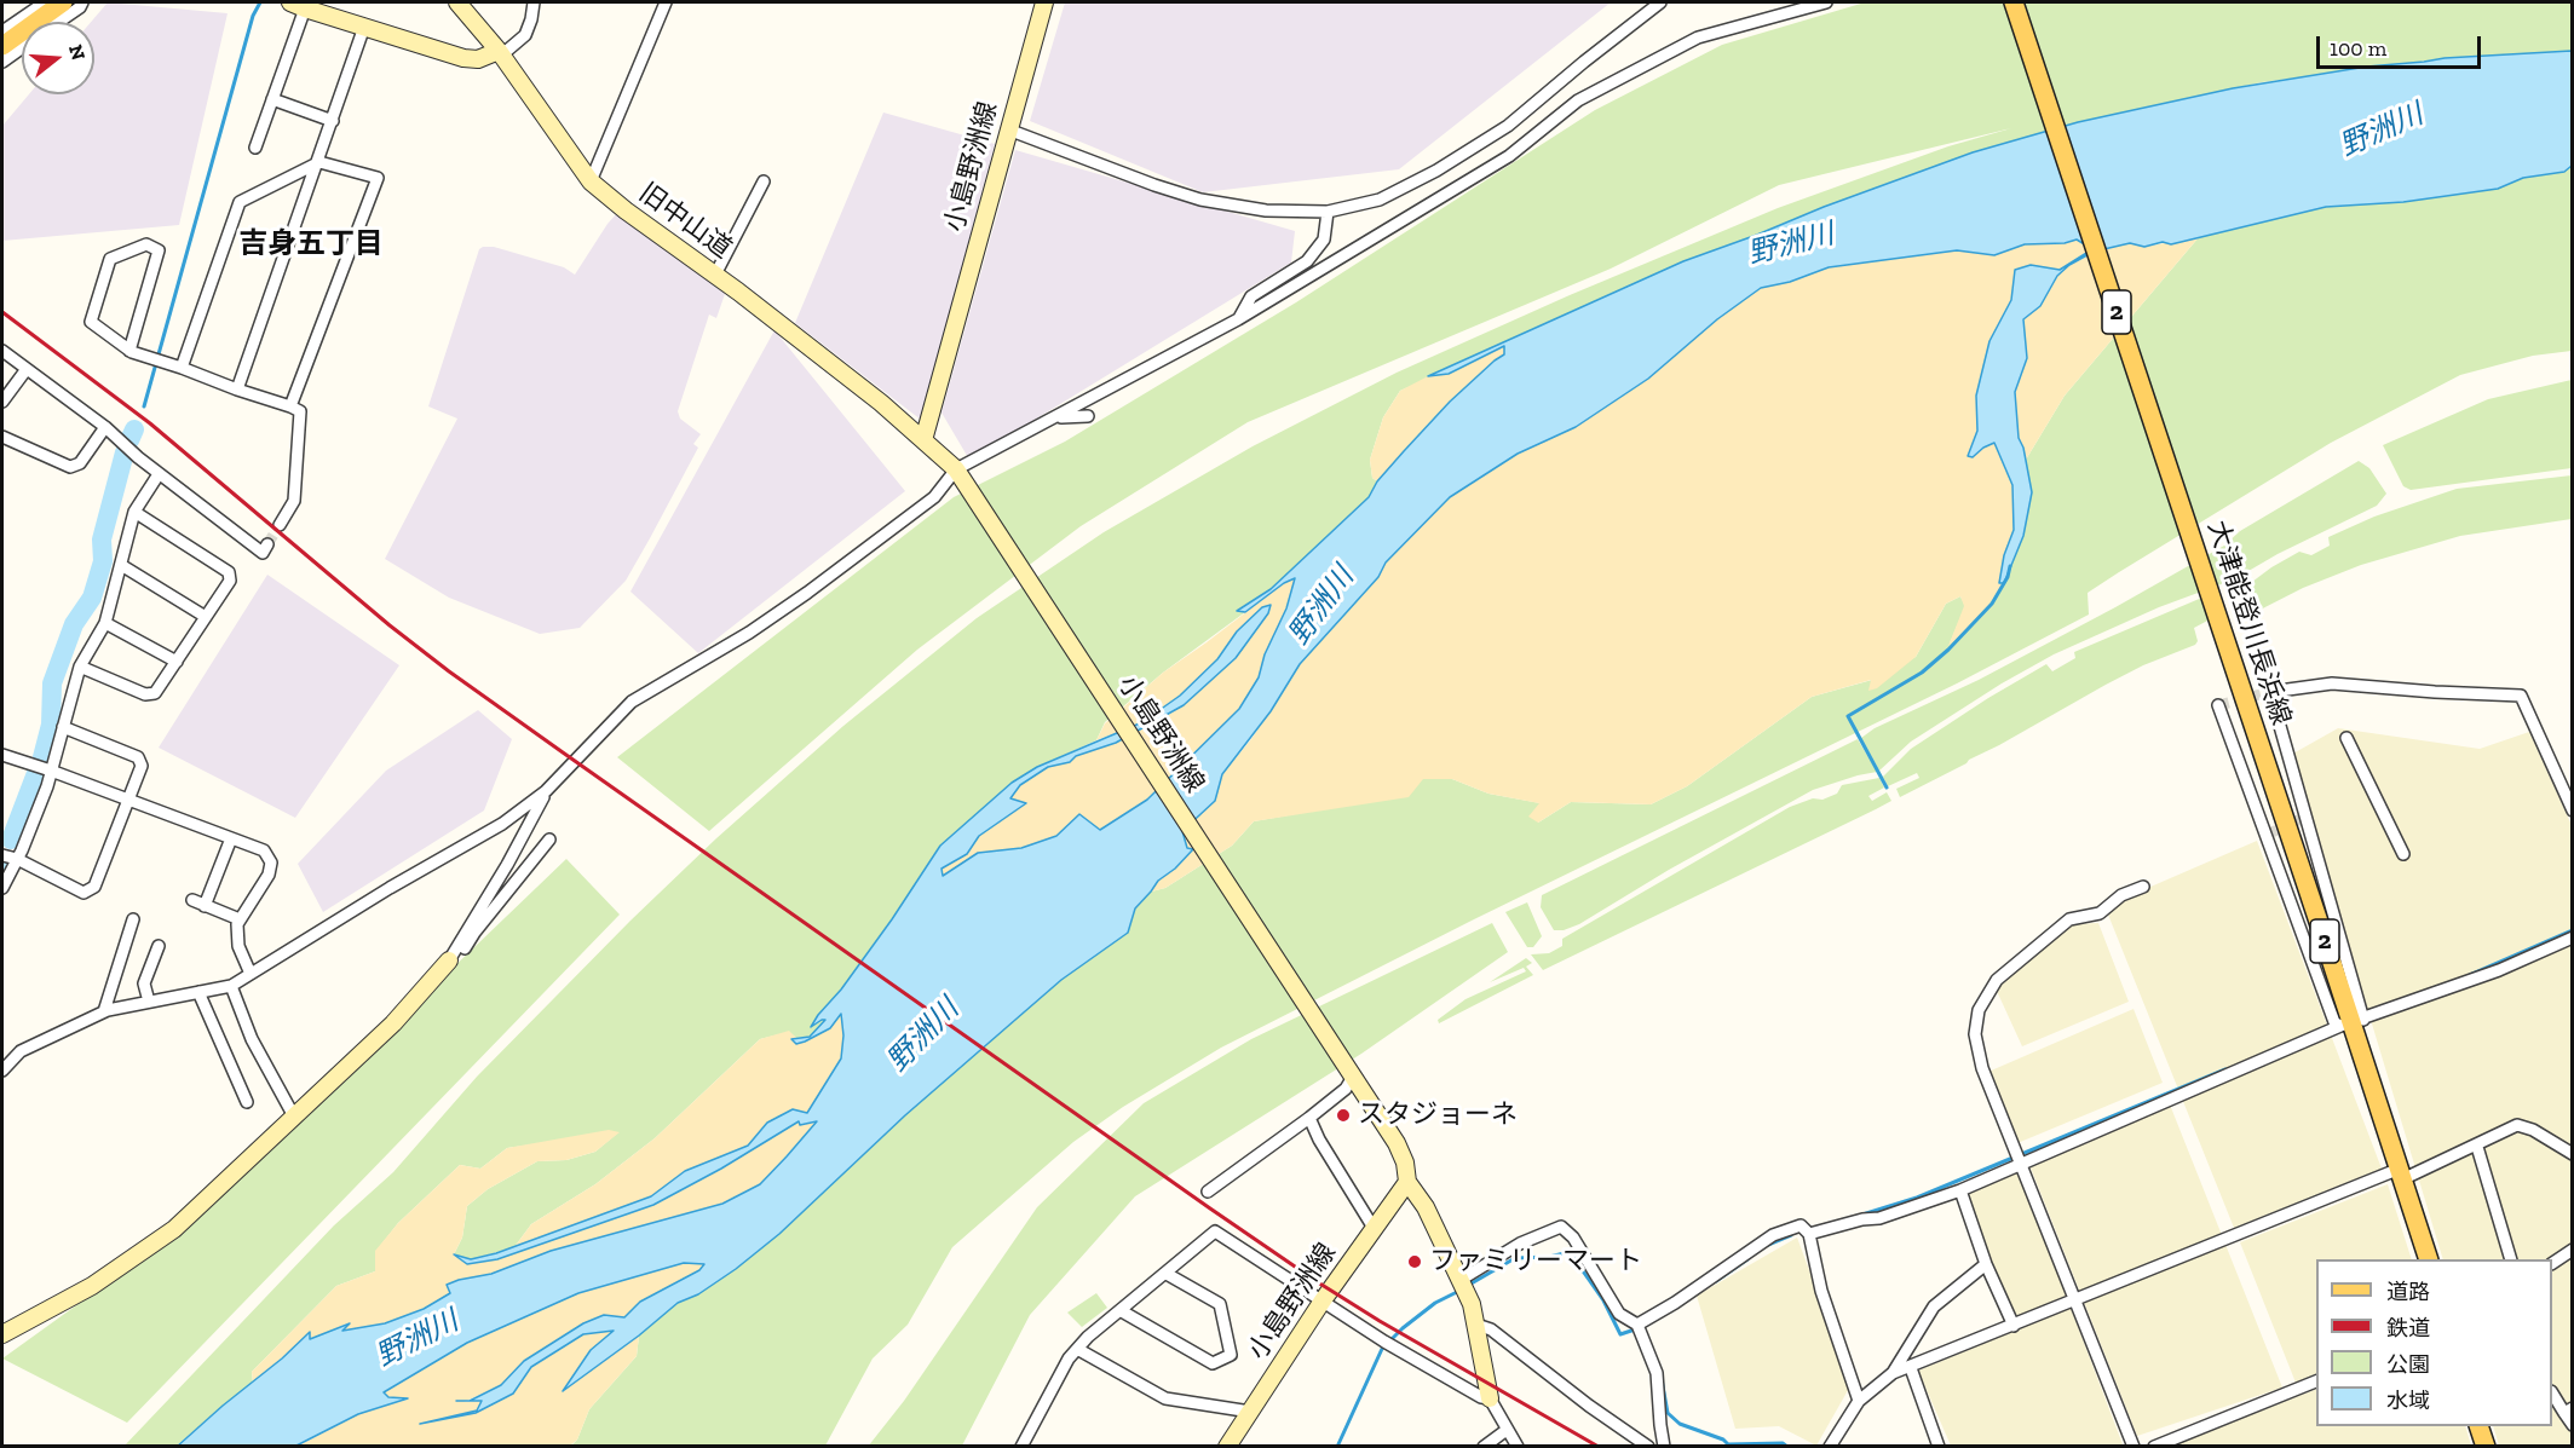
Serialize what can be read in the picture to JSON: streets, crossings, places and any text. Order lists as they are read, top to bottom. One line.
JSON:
{"streets":{"main road":["2","大津能登川長浜線"],"street":["小島野洲線","旧中山道"]},"crossings":[["小島野洲線","旧中山道"]],"districts":["吉身五丁目"],"water":["野洲川"],"places":["スタジョーネ","ファミリーマート"],"legend":["道路","鉄道","公園","水域"],"scale_bar":"100 m","north":"right"}
